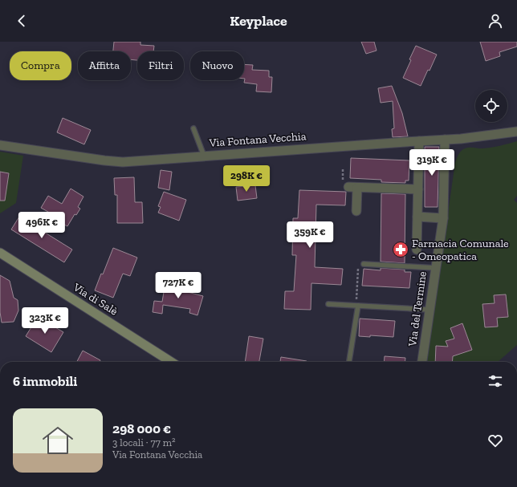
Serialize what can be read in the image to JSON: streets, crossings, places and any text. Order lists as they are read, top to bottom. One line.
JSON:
{"streets":{"main road":["Via di Salè"],"street":["Via Fontana Vecchia","Via del Termine"]},"crossings":[["Via Fontana Vecchia","Via del Termine"]],"places":{"pharmacy":["Farmacia Comunale - Omeopatica"]},"page":{"header":"Keyplace","chip":["Compra","Affitta","Filtri","Nuovo"],"price":["319K €","298K €","496K €","359K €","727K €","323K €"],"heading":"6 immobili","list":[{"name":"298 000 €","note":"3 locali · 77 m² · Via Fontana Vecchia"}]}}
